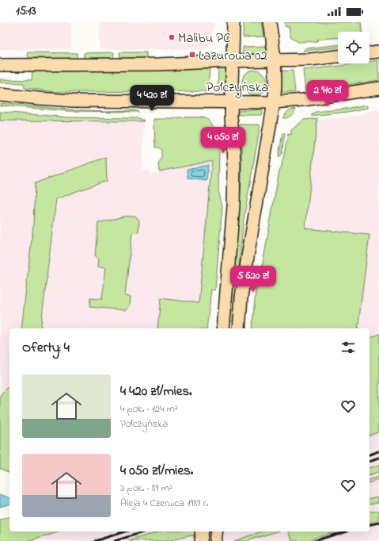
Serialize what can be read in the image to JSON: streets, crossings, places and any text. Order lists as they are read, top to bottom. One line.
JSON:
{"streets":{"main road":["Połczyńska"]},"places":{"other":["Malibu PC"],"transit":["Lazurowa 02"]},"page":{"status":"15:13","price":["2 910 zł","4 420 zł","4 050 zł","5 620 zł"],"heading":"Oferty: 4","list":[{"name":"4 420 zł/mies.","note":"4 pok. · 124 m² · Połczyńska"},{"name":"4 050 zł/mies.","note":"3 pok. · 89 m² · Aleja 4 Czerwca 1989 r."}]}}
